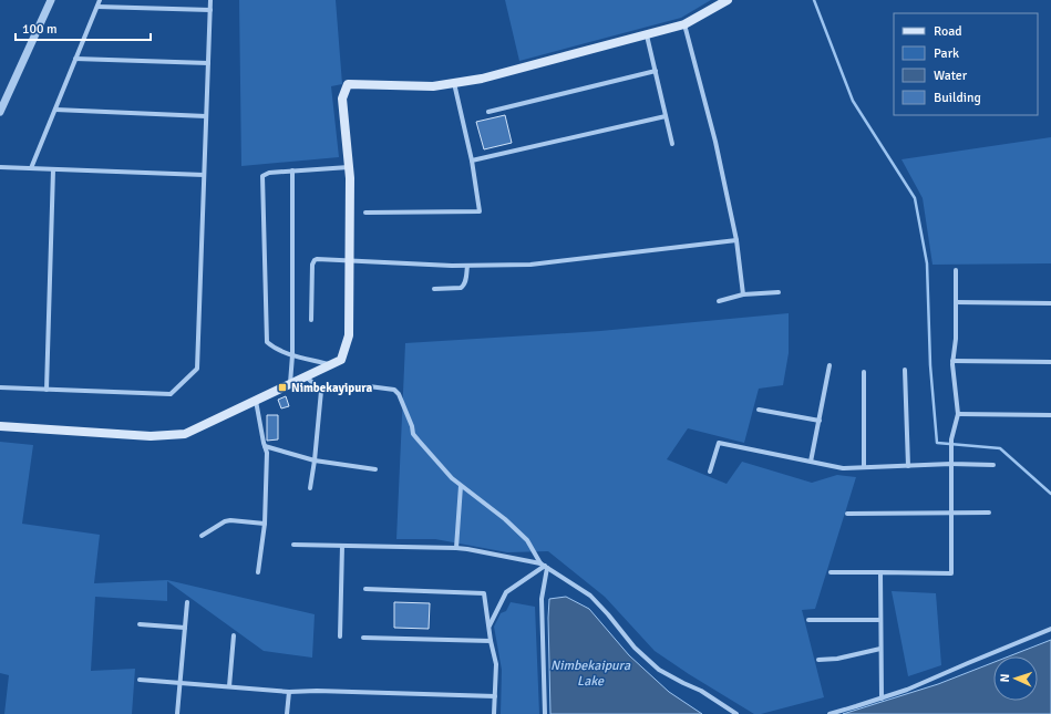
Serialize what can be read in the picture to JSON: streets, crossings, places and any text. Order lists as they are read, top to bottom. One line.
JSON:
{"water":["Nimbekaipura Lake"],"places":{"transit":["Nimbekayipura"]},"legend":["Road","Park","Water","Building"],"scale_bar":"100 m","north":"left"}
